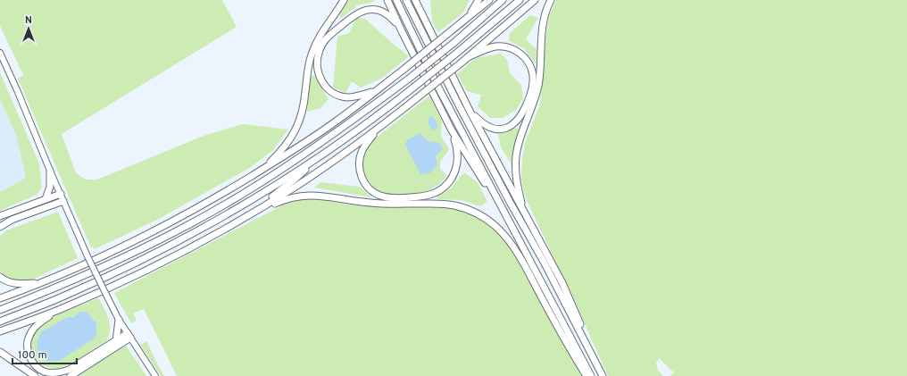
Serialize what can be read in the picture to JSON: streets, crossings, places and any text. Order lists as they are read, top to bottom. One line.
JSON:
{"scale_bar":"100 m","north":"top"}
